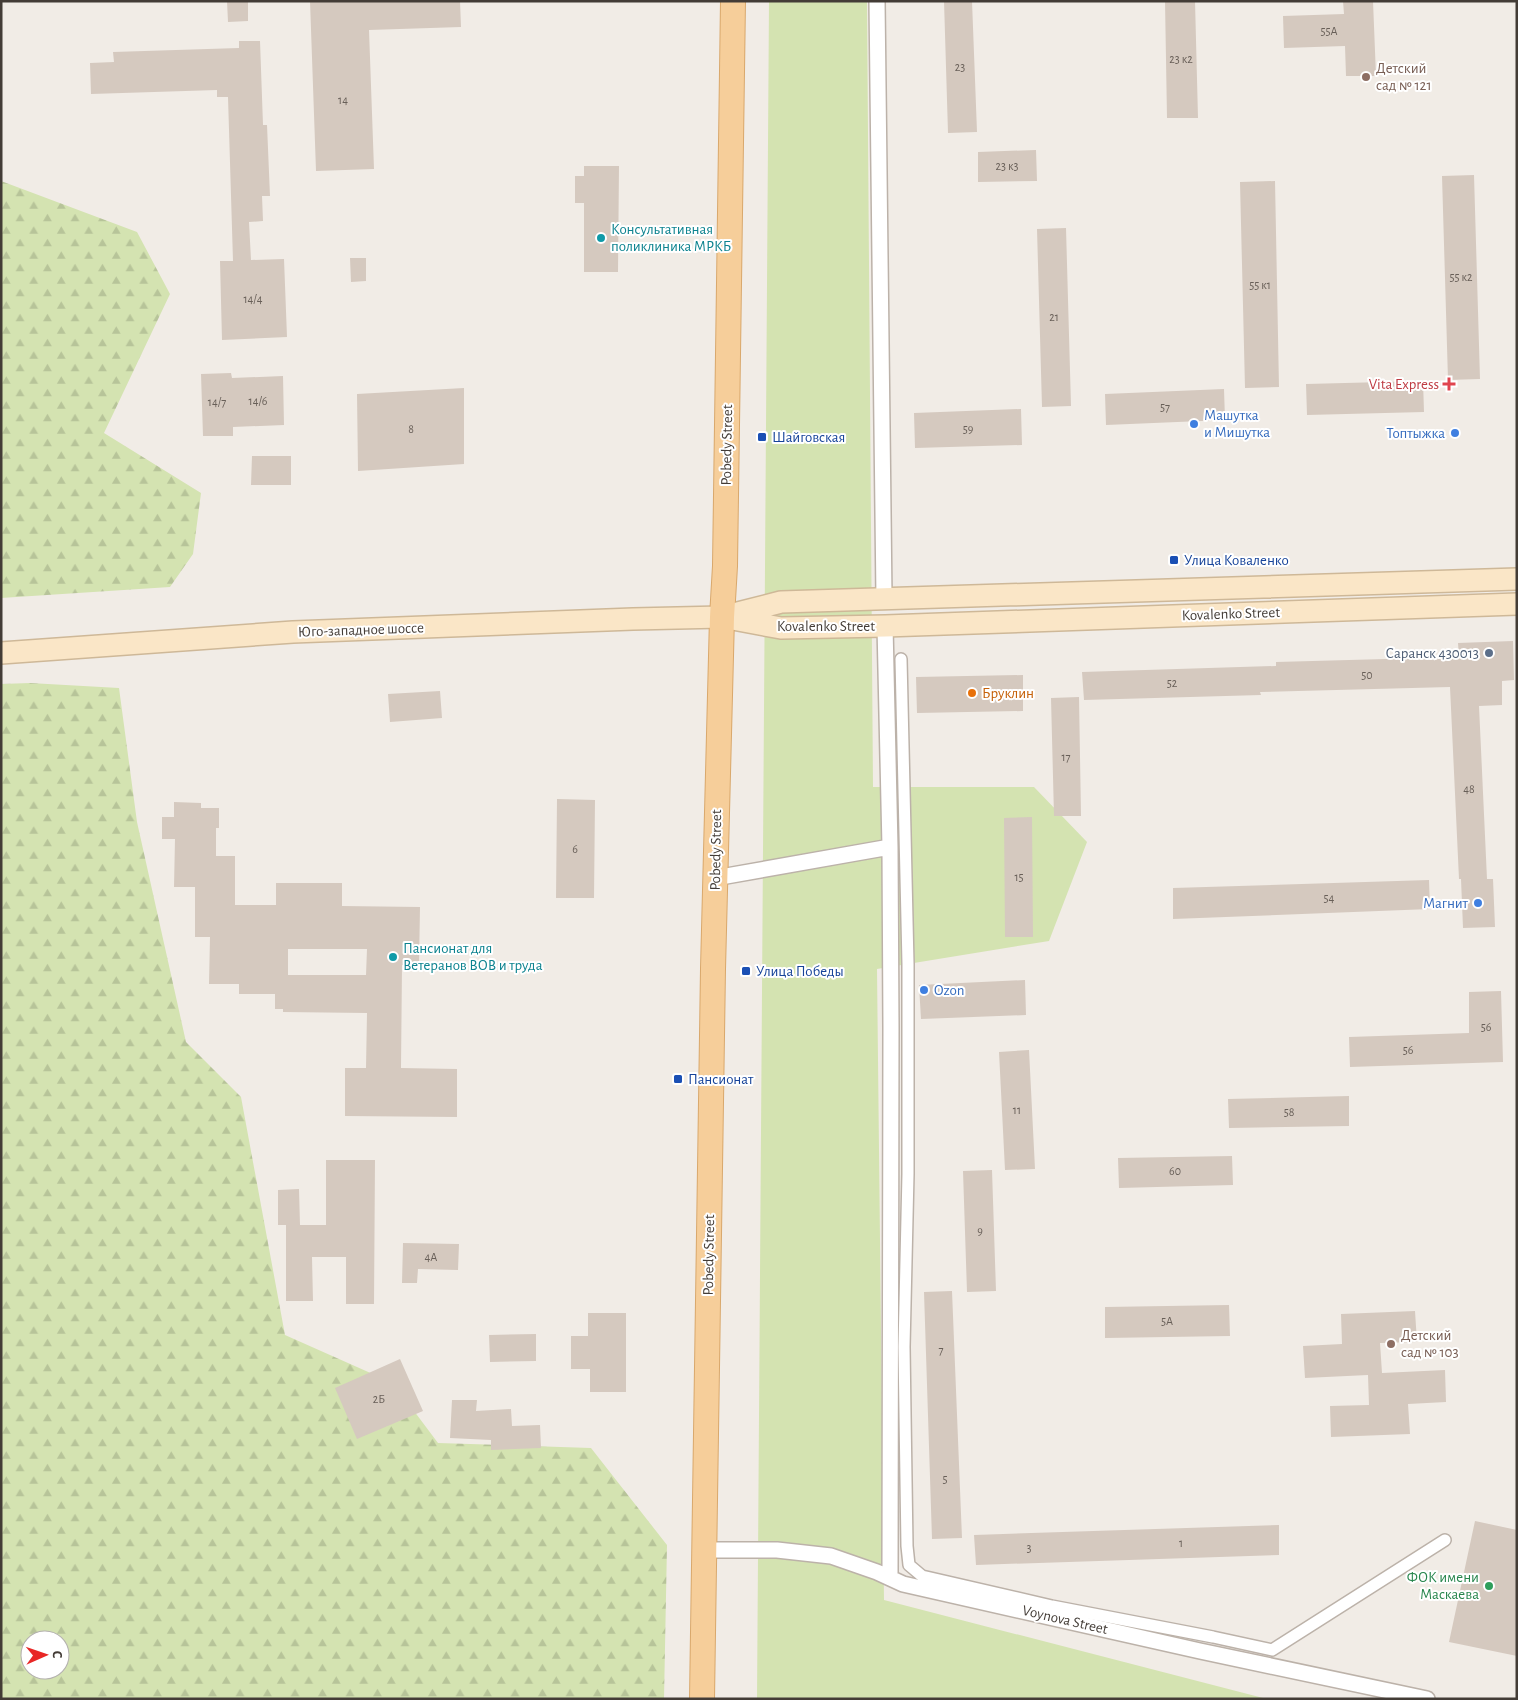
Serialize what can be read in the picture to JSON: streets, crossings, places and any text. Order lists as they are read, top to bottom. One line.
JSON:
{"streets":{"main road":["Pobedy Street","Kovalenko Street","Юго-западное шоссе"],"street":["Voynova Street"]},"crossings":[["Pobedy Street","Kovalenko Street"],["Pobedy Street","Юго-западное шоссе"],["Pobedy Street","Voynova Street"],["Kovalenko Street","Юго-западное шоссе"]],"places":{"other":["Детский сад № 121","Консультативная поликлиника МРКБ","Машутка и Мишутка","Топтыжка","Саранск 430013","Бруклин","Магнит","Пансионат для Ветеранов ВОВ и труда","Ozon","Детский сад № 103","ФОК имени Маскаева"],"health":["Vita Express"],"transit":["Шайговская","Улица Коваленко","Улица Победы","Пансионат"]},"house_numbers":["55А","23 к2","23","14","23 к3","55 к2","55 к1","14/4","21","14/6","14/7","57","8","59","50","52","17","48","6","15","54","56","56","11","58","60","9","4А","5А","7","2Б","5","1","3"],"north":"right"}
